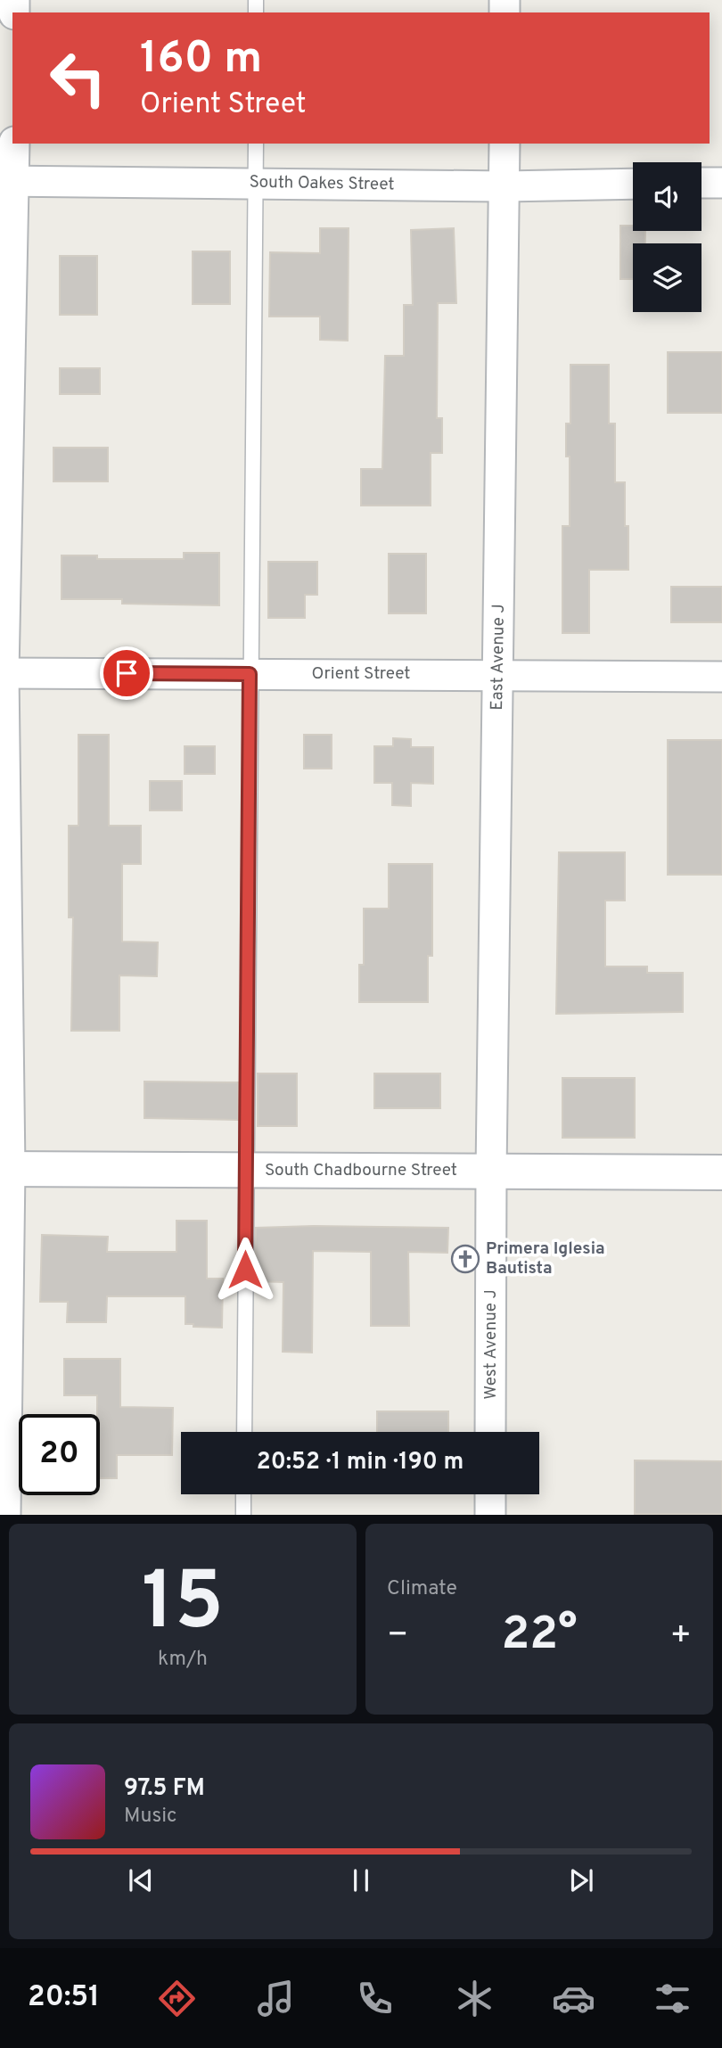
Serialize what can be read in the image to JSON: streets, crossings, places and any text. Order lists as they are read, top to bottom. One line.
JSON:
{"streets":{"main road":["South Chadbourne Street"],"street":["South Oakes Street","East Avenue J","Orient Street","West Avenue J"]},"crossings":[["South Oakes Street","East Avenue J"],["East Avenue J","Orient Street"],["East Avenue J","South Chadbourne Street"],["East Avenue J","West Avenue J"],["South Chadbourne Street","West Avenue J"]],"places":{"church":["Primera Iglesia Bautista"]},"page":{"turn":["160 m","Orient Street"],"limit":"20","trip":"20:52 · 1 min · 190 m","tile":[["15","km/h"],"Climate"],"heat":["−","22°","+"],"song":["97.5 FM","Music"],"tabs":"20:51"}}
